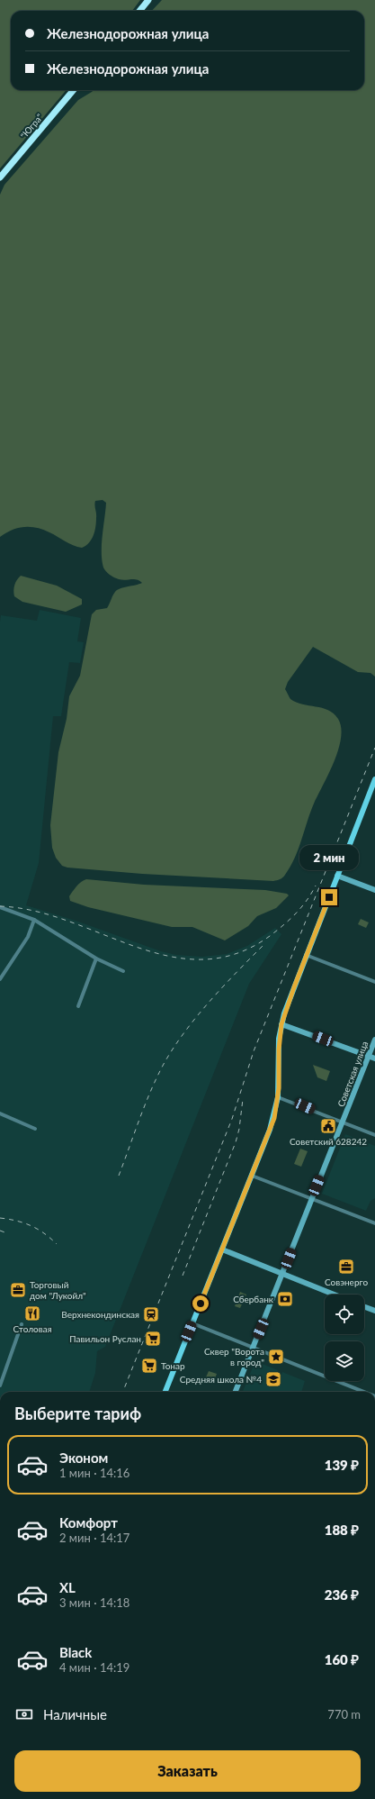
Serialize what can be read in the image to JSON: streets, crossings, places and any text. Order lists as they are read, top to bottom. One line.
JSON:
{"streets":{"highway":["\"Югра\""],"street":["Советская улица"]},"places":{"public building":["Советский 628242"],"office":["Совэнерго","Торговый дом \"Лукойл\""],"bank":["Сбербанк"],"restaurant":["Столовая"],"station":["Верхнекондинская"],"supermarket":["Павильон Руслан","Тонар"],"place":["Сквер \"Ворота в город\""],"school or university":["Средняя школа №4"]},"page":{"banner":["Железнодорожная улица","Железнодорожная улица"],"bubble":"2 мин","heading":"Выберите тариф","list":[{"name":"Эконом","note":"1 мин · 14:16","value":"139 ₽"},{"name":"Комфорт","note":"2 мин · 14:17","value":"188 ₽"},{"name":"XL","note":"3 мин · 14:18","value":"236 ₽"},{"name":"Black","note":"4 мин · 14:19","value":"160 ₽"}],"pay":["Наличные","770 m"],"buttons":"Заказать"}}
